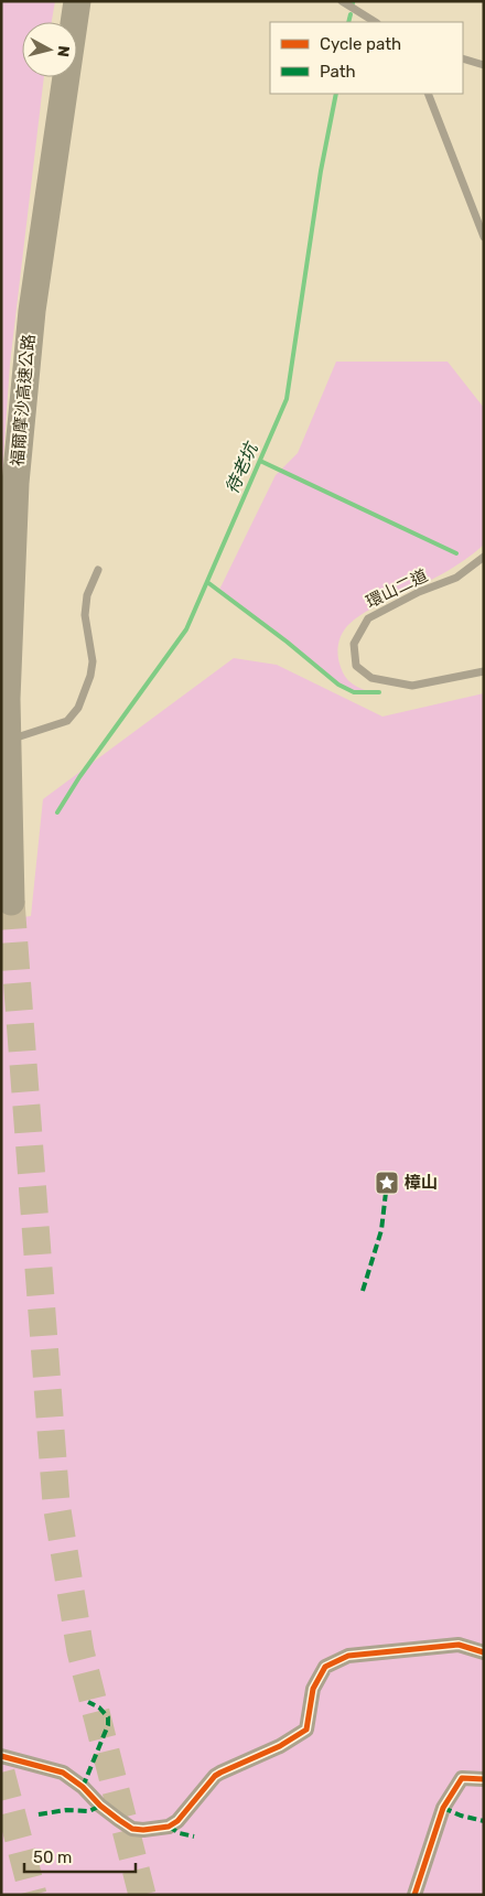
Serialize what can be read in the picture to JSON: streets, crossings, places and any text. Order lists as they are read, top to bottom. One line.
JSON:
{"streets":{"highway":["福爾摩沙高速公路"],"lane":["環山二道"]},"water":["待老坑"],"places":{"place":["樟山"]},"legend":["Cycle path","Path"],"scale_bar":"50 m","north":"right"}
